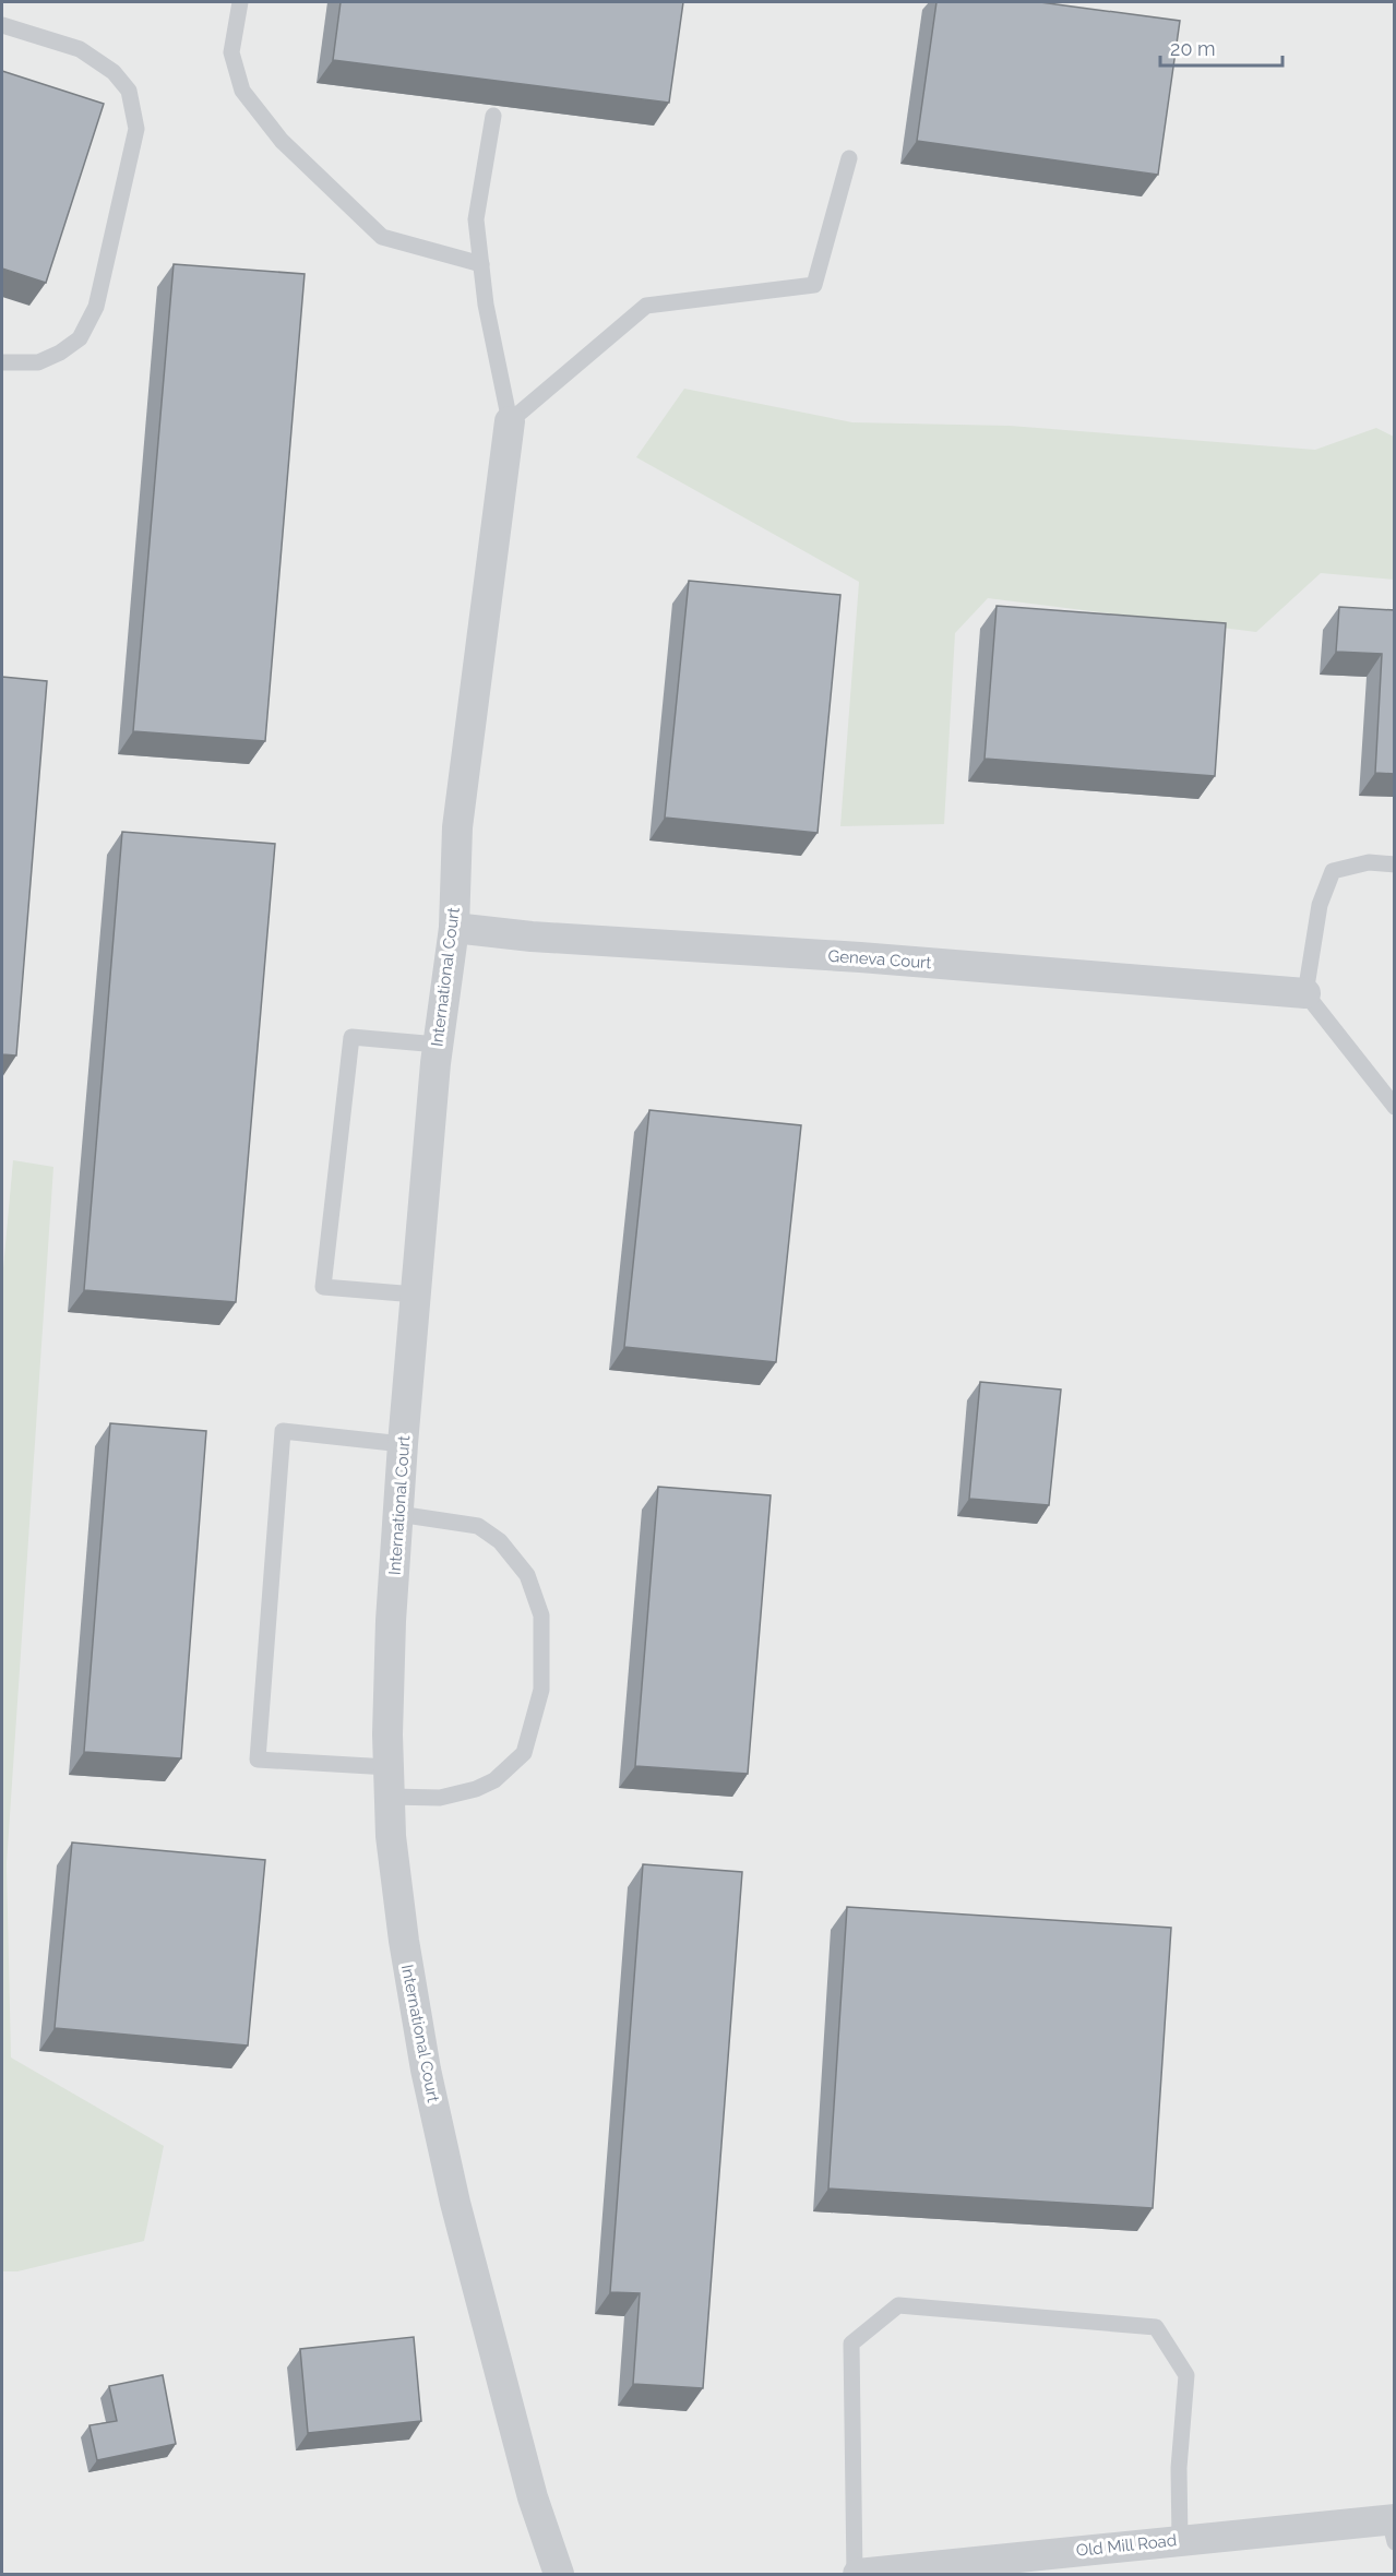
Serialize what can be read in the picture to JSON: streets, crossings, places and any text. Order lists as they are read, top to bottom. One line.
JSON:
{"streets":{"street":["Geneva Court","International Court","Old Mill Road"]},"crossings":[["Geneva Court","International Court"]],"scale_bar":"20 m"}
